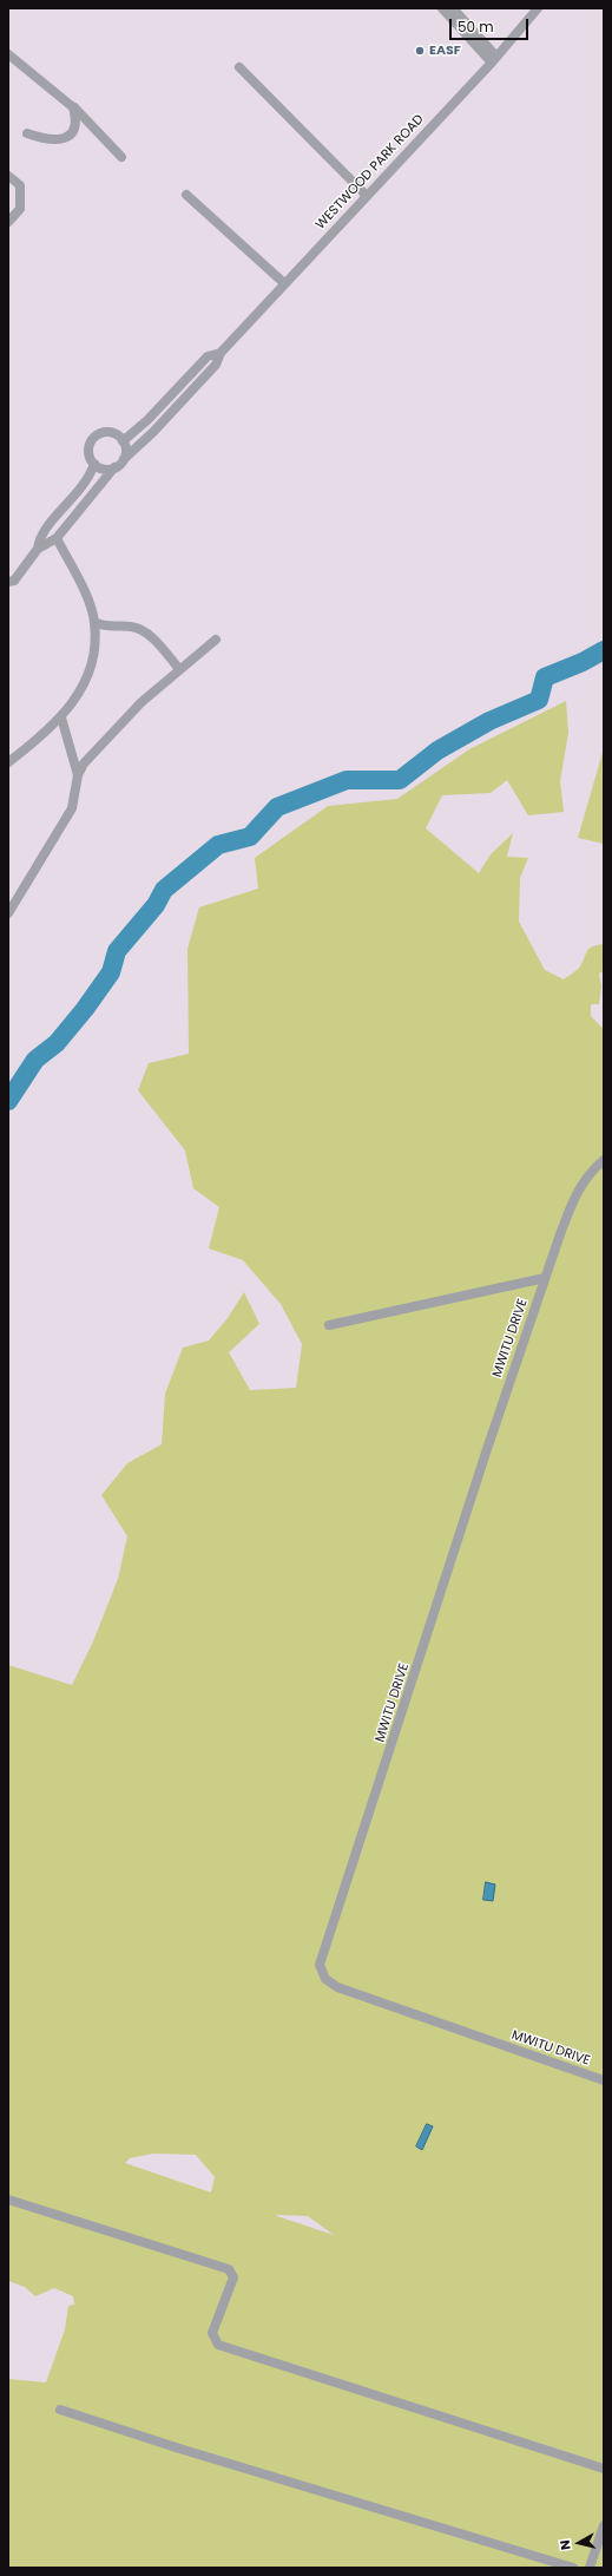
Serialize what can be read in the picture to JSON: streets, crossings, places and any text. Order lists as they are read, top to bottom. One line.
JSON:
{"streets":{"street":["WESTWOOD PARK ROAD","MWITU DRIVE"]},"places":["EASF"],"scale_bar":"50 m","north":"left"}
